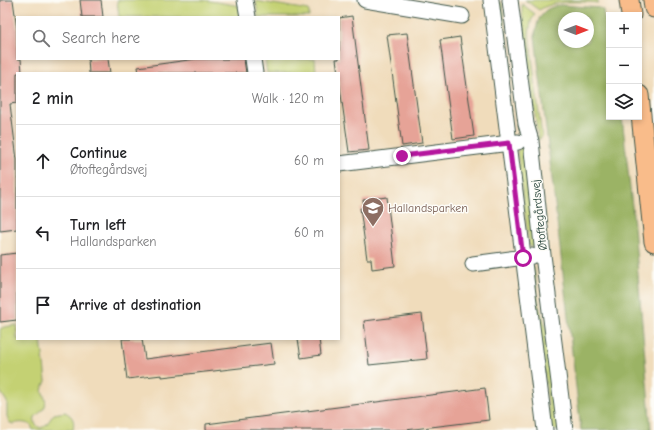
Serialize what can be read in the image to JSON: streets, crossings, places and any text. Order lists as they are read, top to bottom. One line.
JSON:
{"streets":{"street":["Øtoftegårdsvej"]},"places":{"school or university":["Hallandsparken"]},"north":"right","page":{"map_buttons":["+","−"],"search":"Search here","heading":["2 min","Walk · 120 m"],"list":[["Continue","Øtoftegårdsvej","60 m"],["Turn left","Hallandsparken","60 m"],"Arrive at destination"]}}
